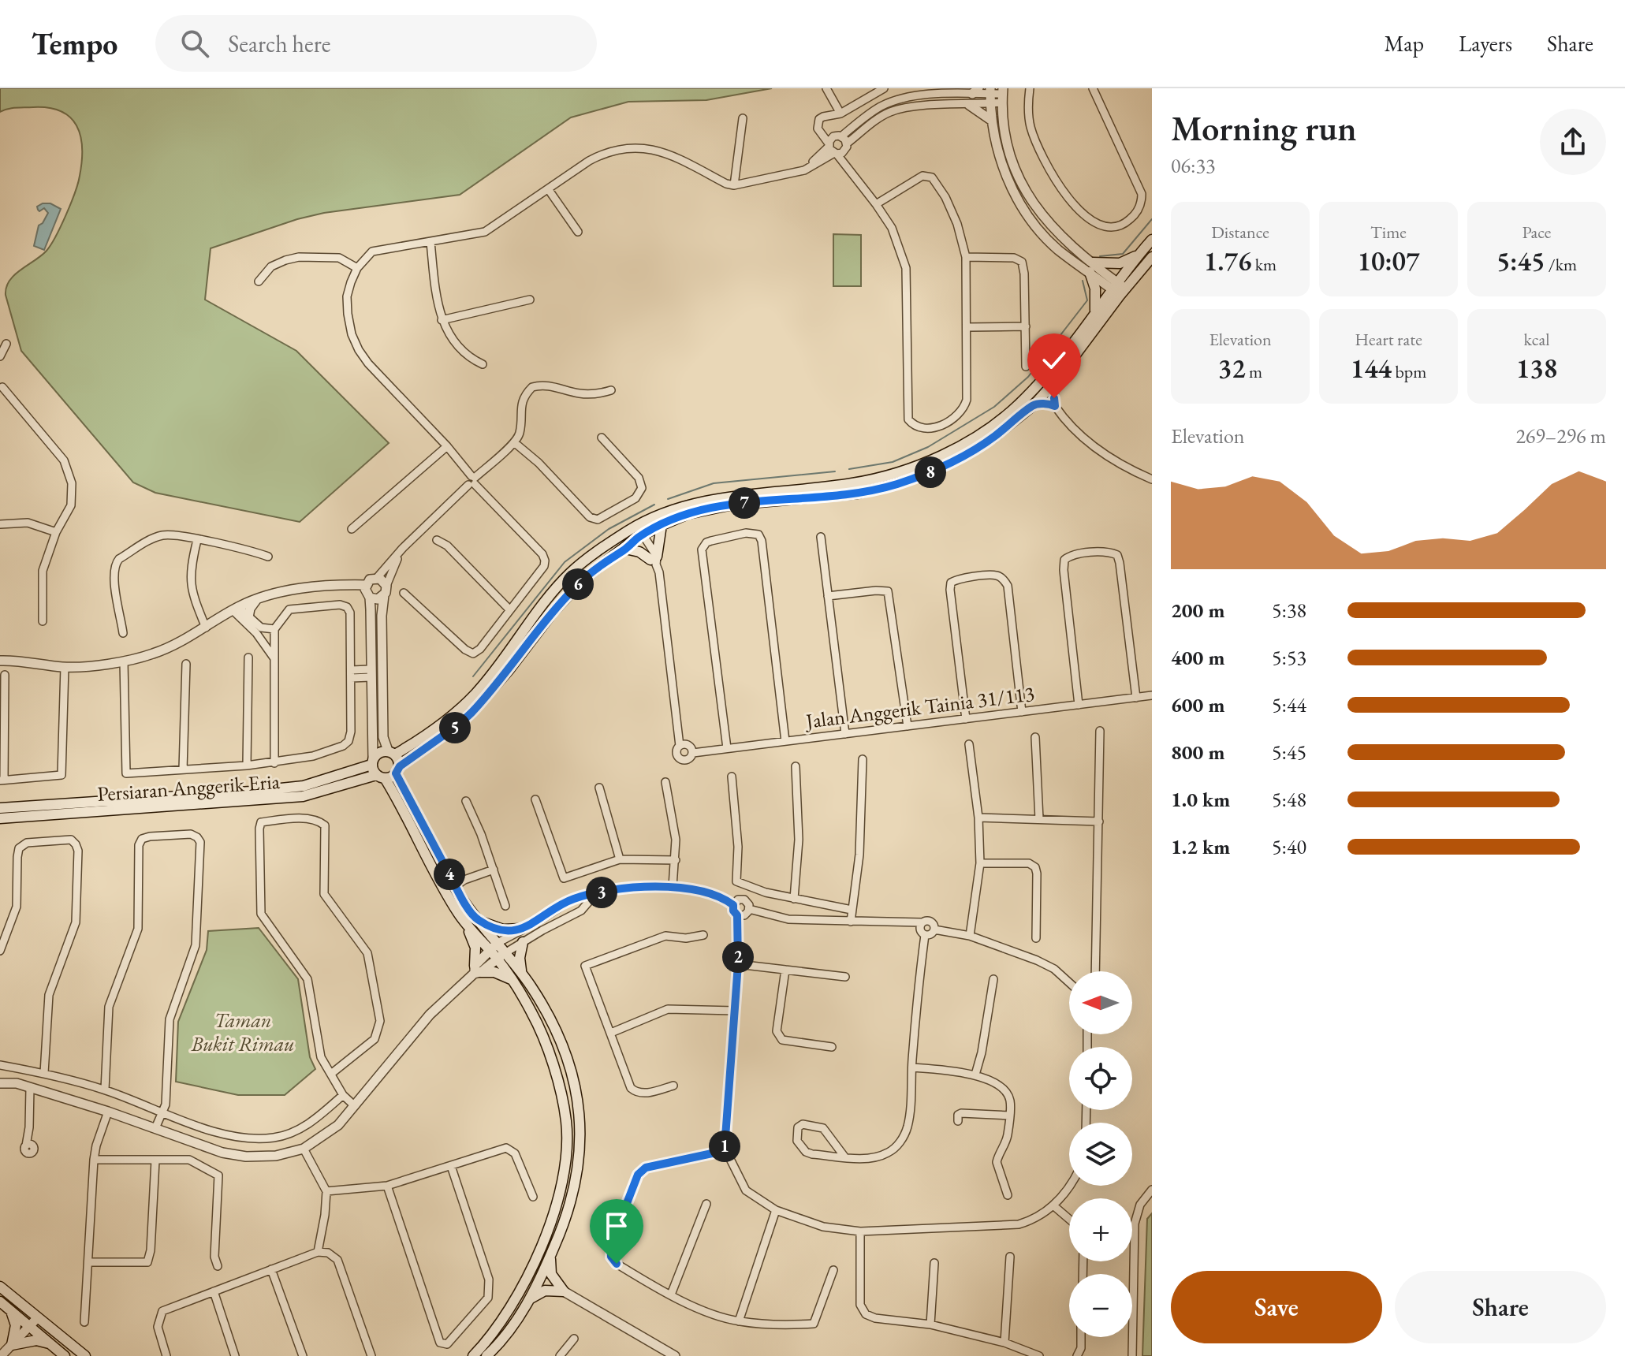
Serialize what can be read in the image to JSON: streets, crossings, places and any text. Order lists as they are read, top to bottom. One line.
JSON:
{"streets":{"main road":["Persiaran Anggerik Eria"],"street":["Jalan Anggerik Tainia 31/113"]},"parks":["Taman Bukit Rimau"],"north":"left","page":{"header":"Tempo","search":"Search here","nav":["Map","Layers","Share"],"heading":["Morning run","06:33"],"stats":[["Distance","1.76 km"],["Time","10:07"],["Pace","5:45 /km"],["Elevation","32 m"],["Heart rate","144 bpm"],["kcal","138"]],"chart":["Elevation","269–296 m"],"pins":["8","7","6","5","4","3","2","1"],"list":[{"name":"200 m","note":"5:38"},{"name":"400 m","note":"5:53"},{"name":"600 m","note":"5:44"},{"name":"800 m","note":"5:45"},{"name":"1.0 km","note":"5:48"},{"name":"1.2 km","note":"5:40"}],"map_buttons":["+","−"],"buttons":["Save","Share"]}}
